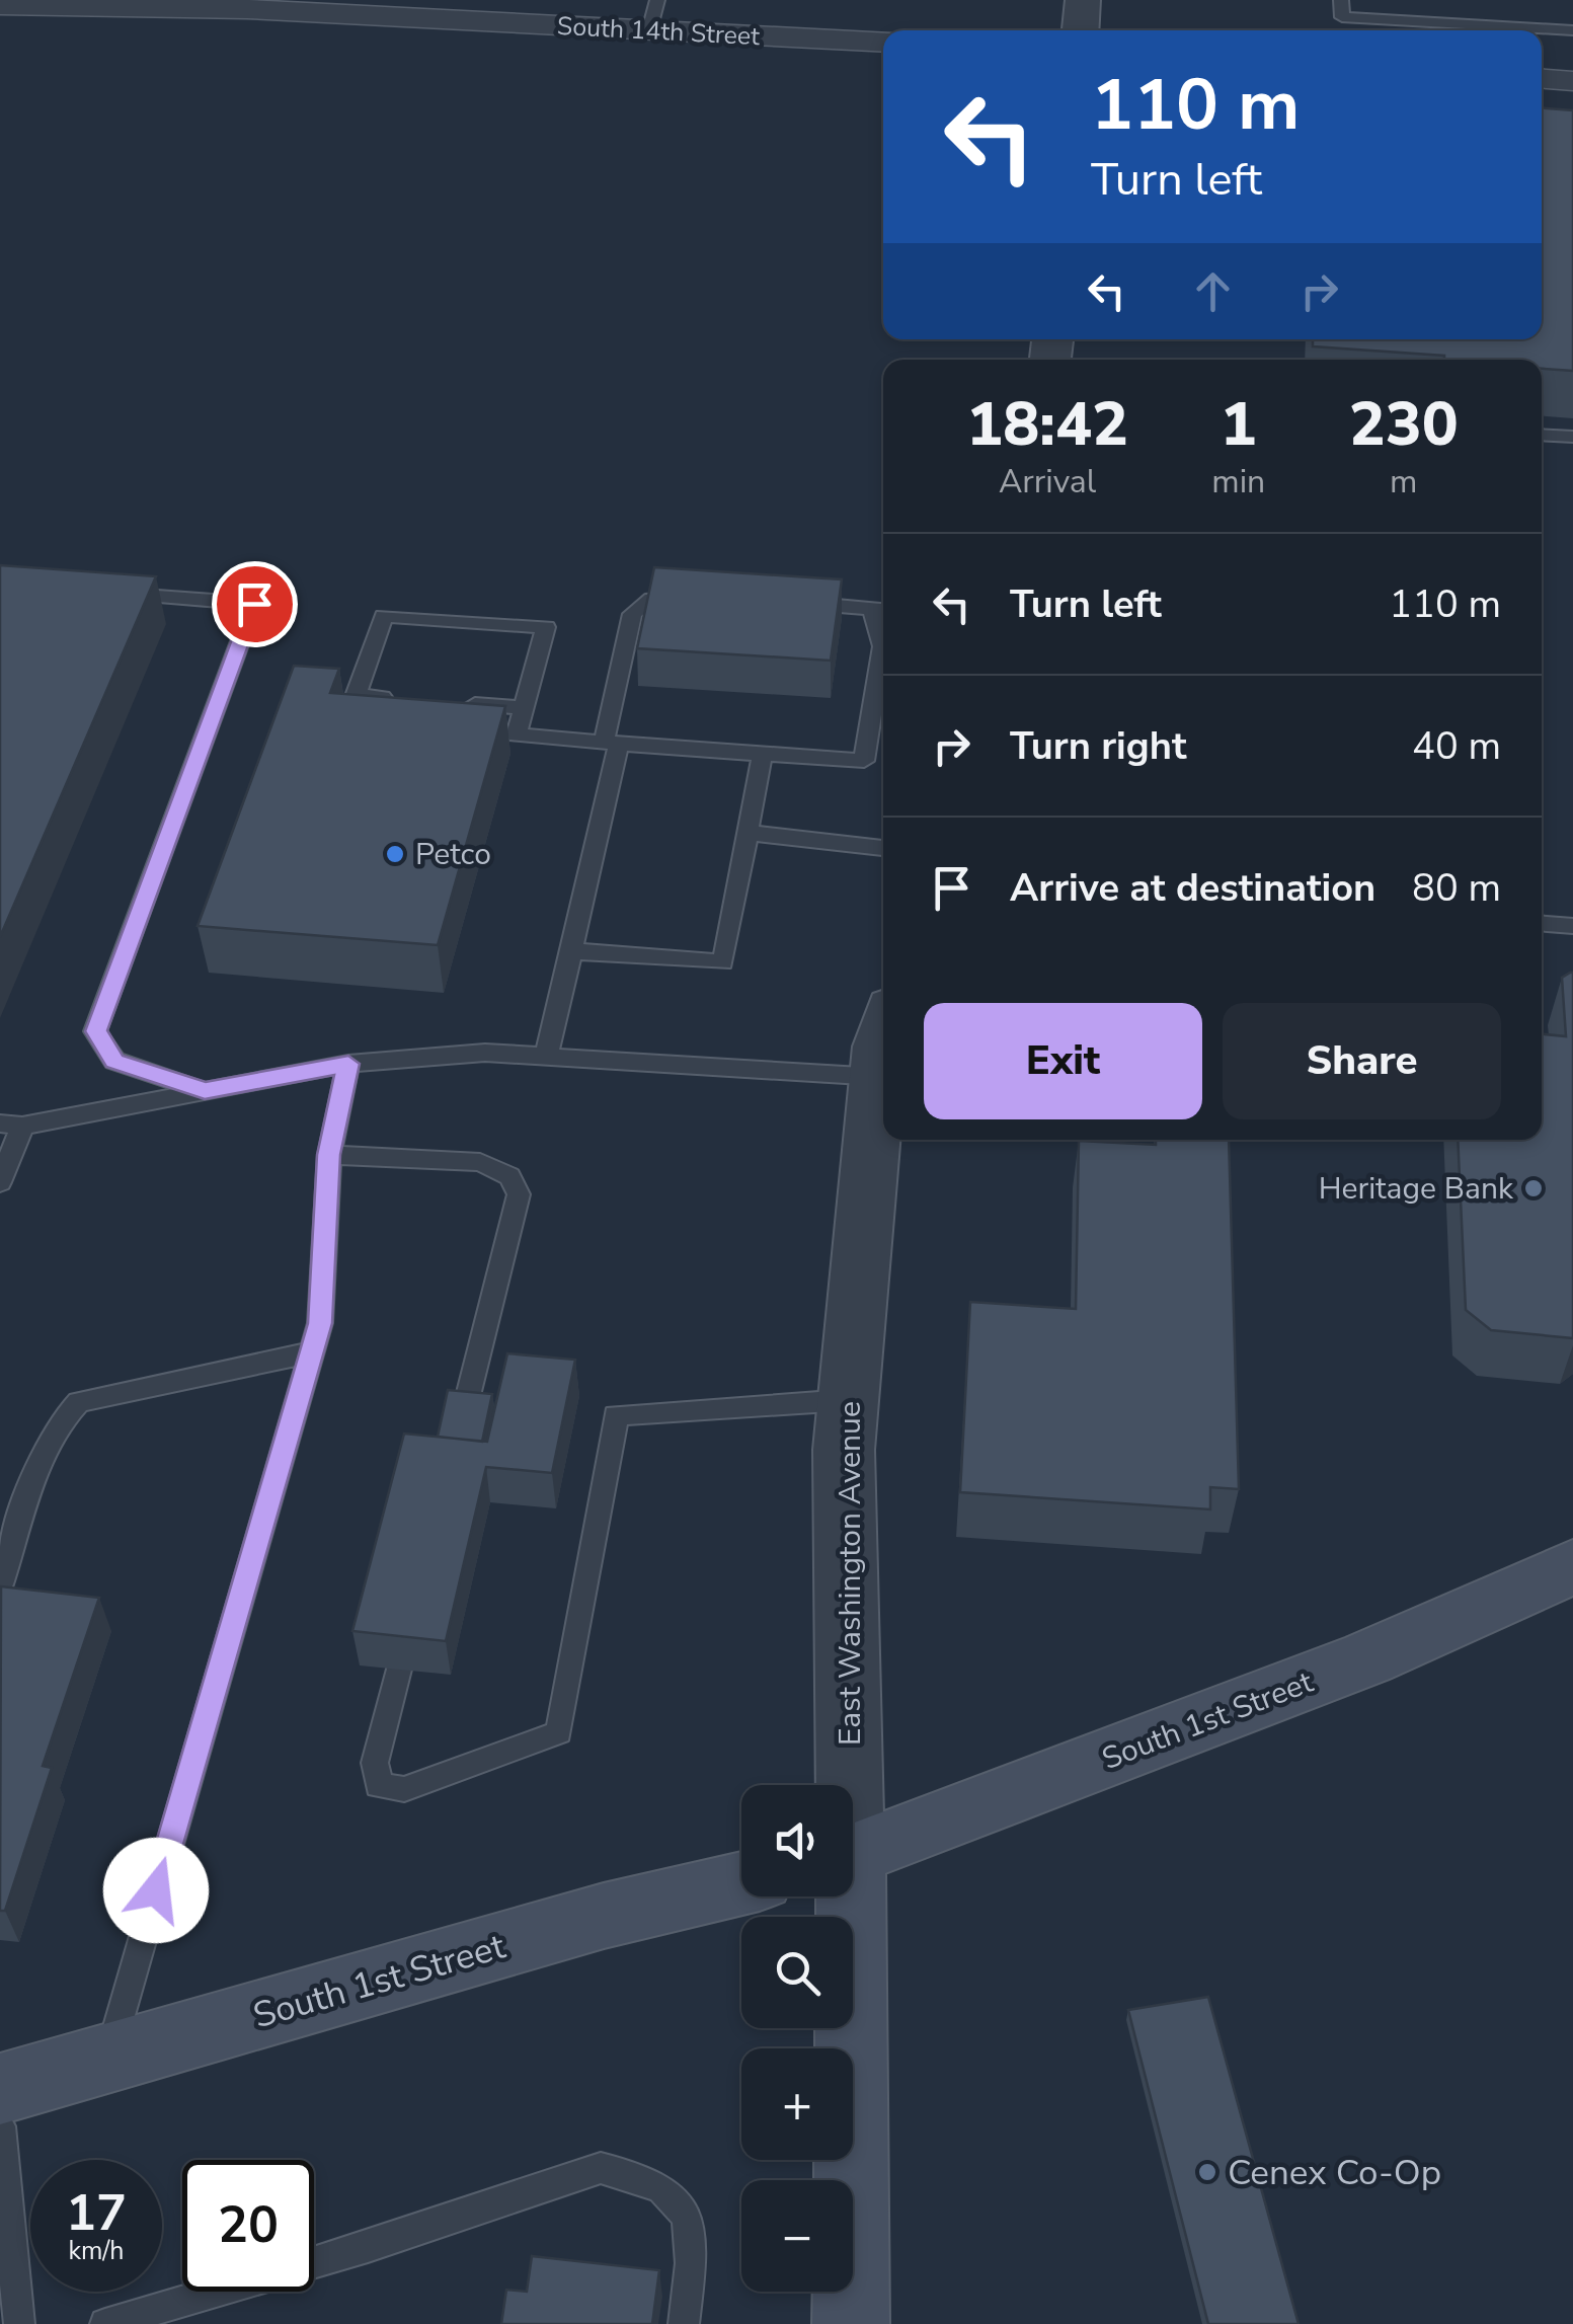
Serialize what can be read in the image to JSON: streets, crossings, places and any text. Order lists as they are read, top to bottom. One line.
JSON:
{"streets":{"main road":["East Washington Avenue","South 1st Street"],"street":["South 14th Street"]},"places":["Petco","Heritage Bank","Cenex Co-Op"],"page":{"turn":["110 m","Turn left"],"eta":["18:42","Arrival","1","min","230","m"],"list":[{"name":"Turn left","value":"110 m"},{"name":"Turn right","value":"40 m"},{"name":"Arrive at destination","value":"80 m"}],"buttons":["Exit","Share"],"map_buttons":["+","−"],"speed":"17 km/h","limit":"20"}}
